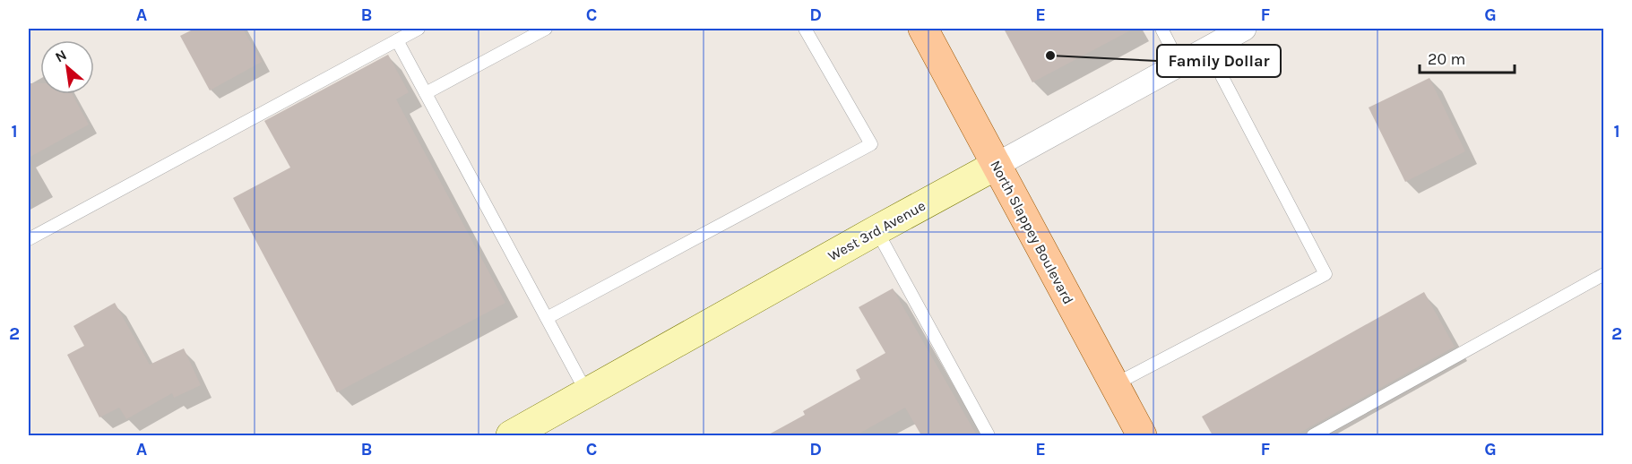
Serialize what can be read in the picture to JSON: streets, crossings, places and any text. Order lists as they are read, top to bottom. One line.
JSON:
{"streets":{"main road":["North Slappey Boulevard"],"street":["West 3rd Avenue"]},"crossings":[["West 3rd Avenue","North Slappey Boulevard"]],"places":["Family Dollar"],"scale_bar":"20 m","north":"top left","grid":{"columns":["A","B","C","D","E","F","G"],"rows":["1","2"]}}
